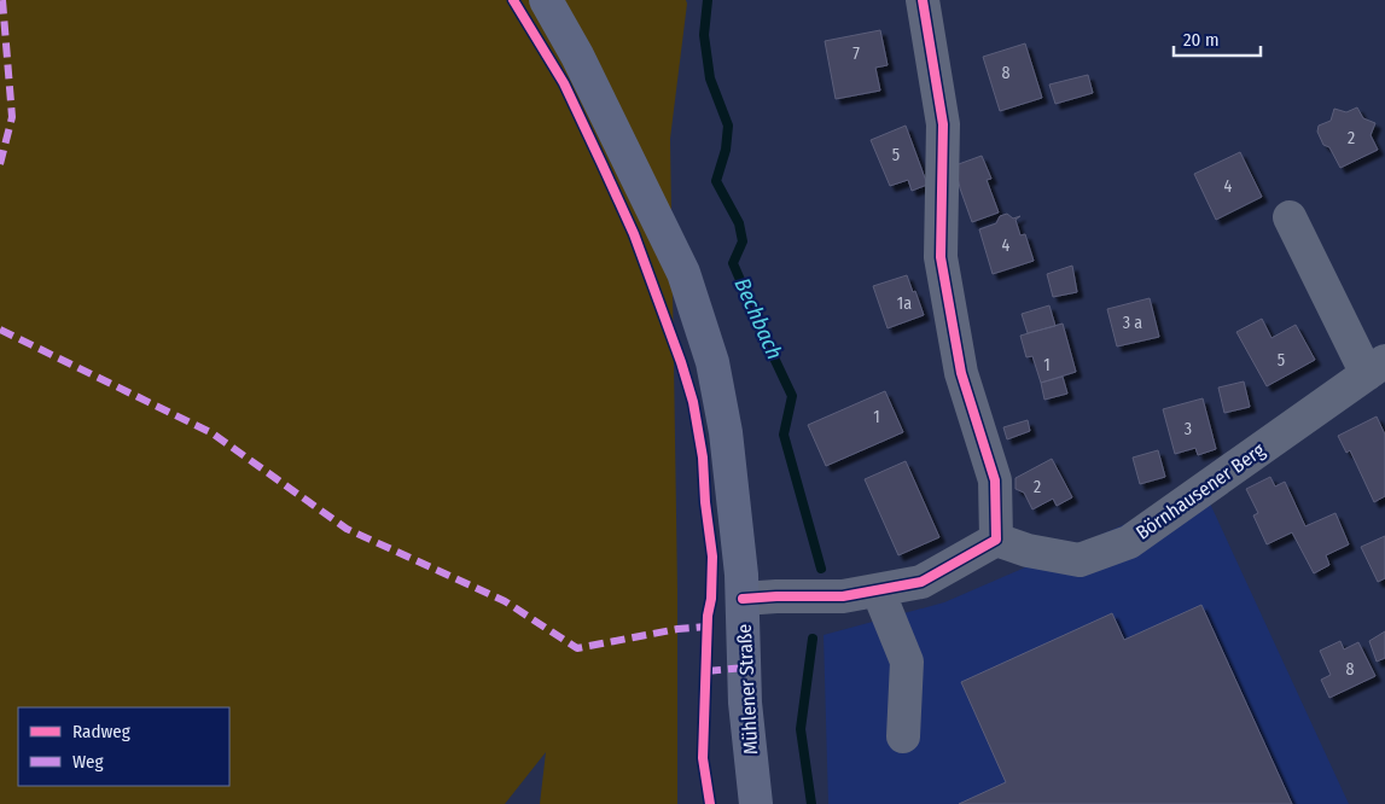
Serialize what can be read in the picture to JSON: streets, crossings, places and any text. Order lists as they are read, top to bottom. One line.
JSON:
{"streets":{"main road":["Mühlener Straße"],"street":["Börnhausener Berg"]},"water":["Bechbach"],"house_numbers":["7","8","2","5","4","4","1a","3 a","5","1","1","3","2","8"],"legend":["Radweg","Weg"],"scale_bar":"20 m"}
